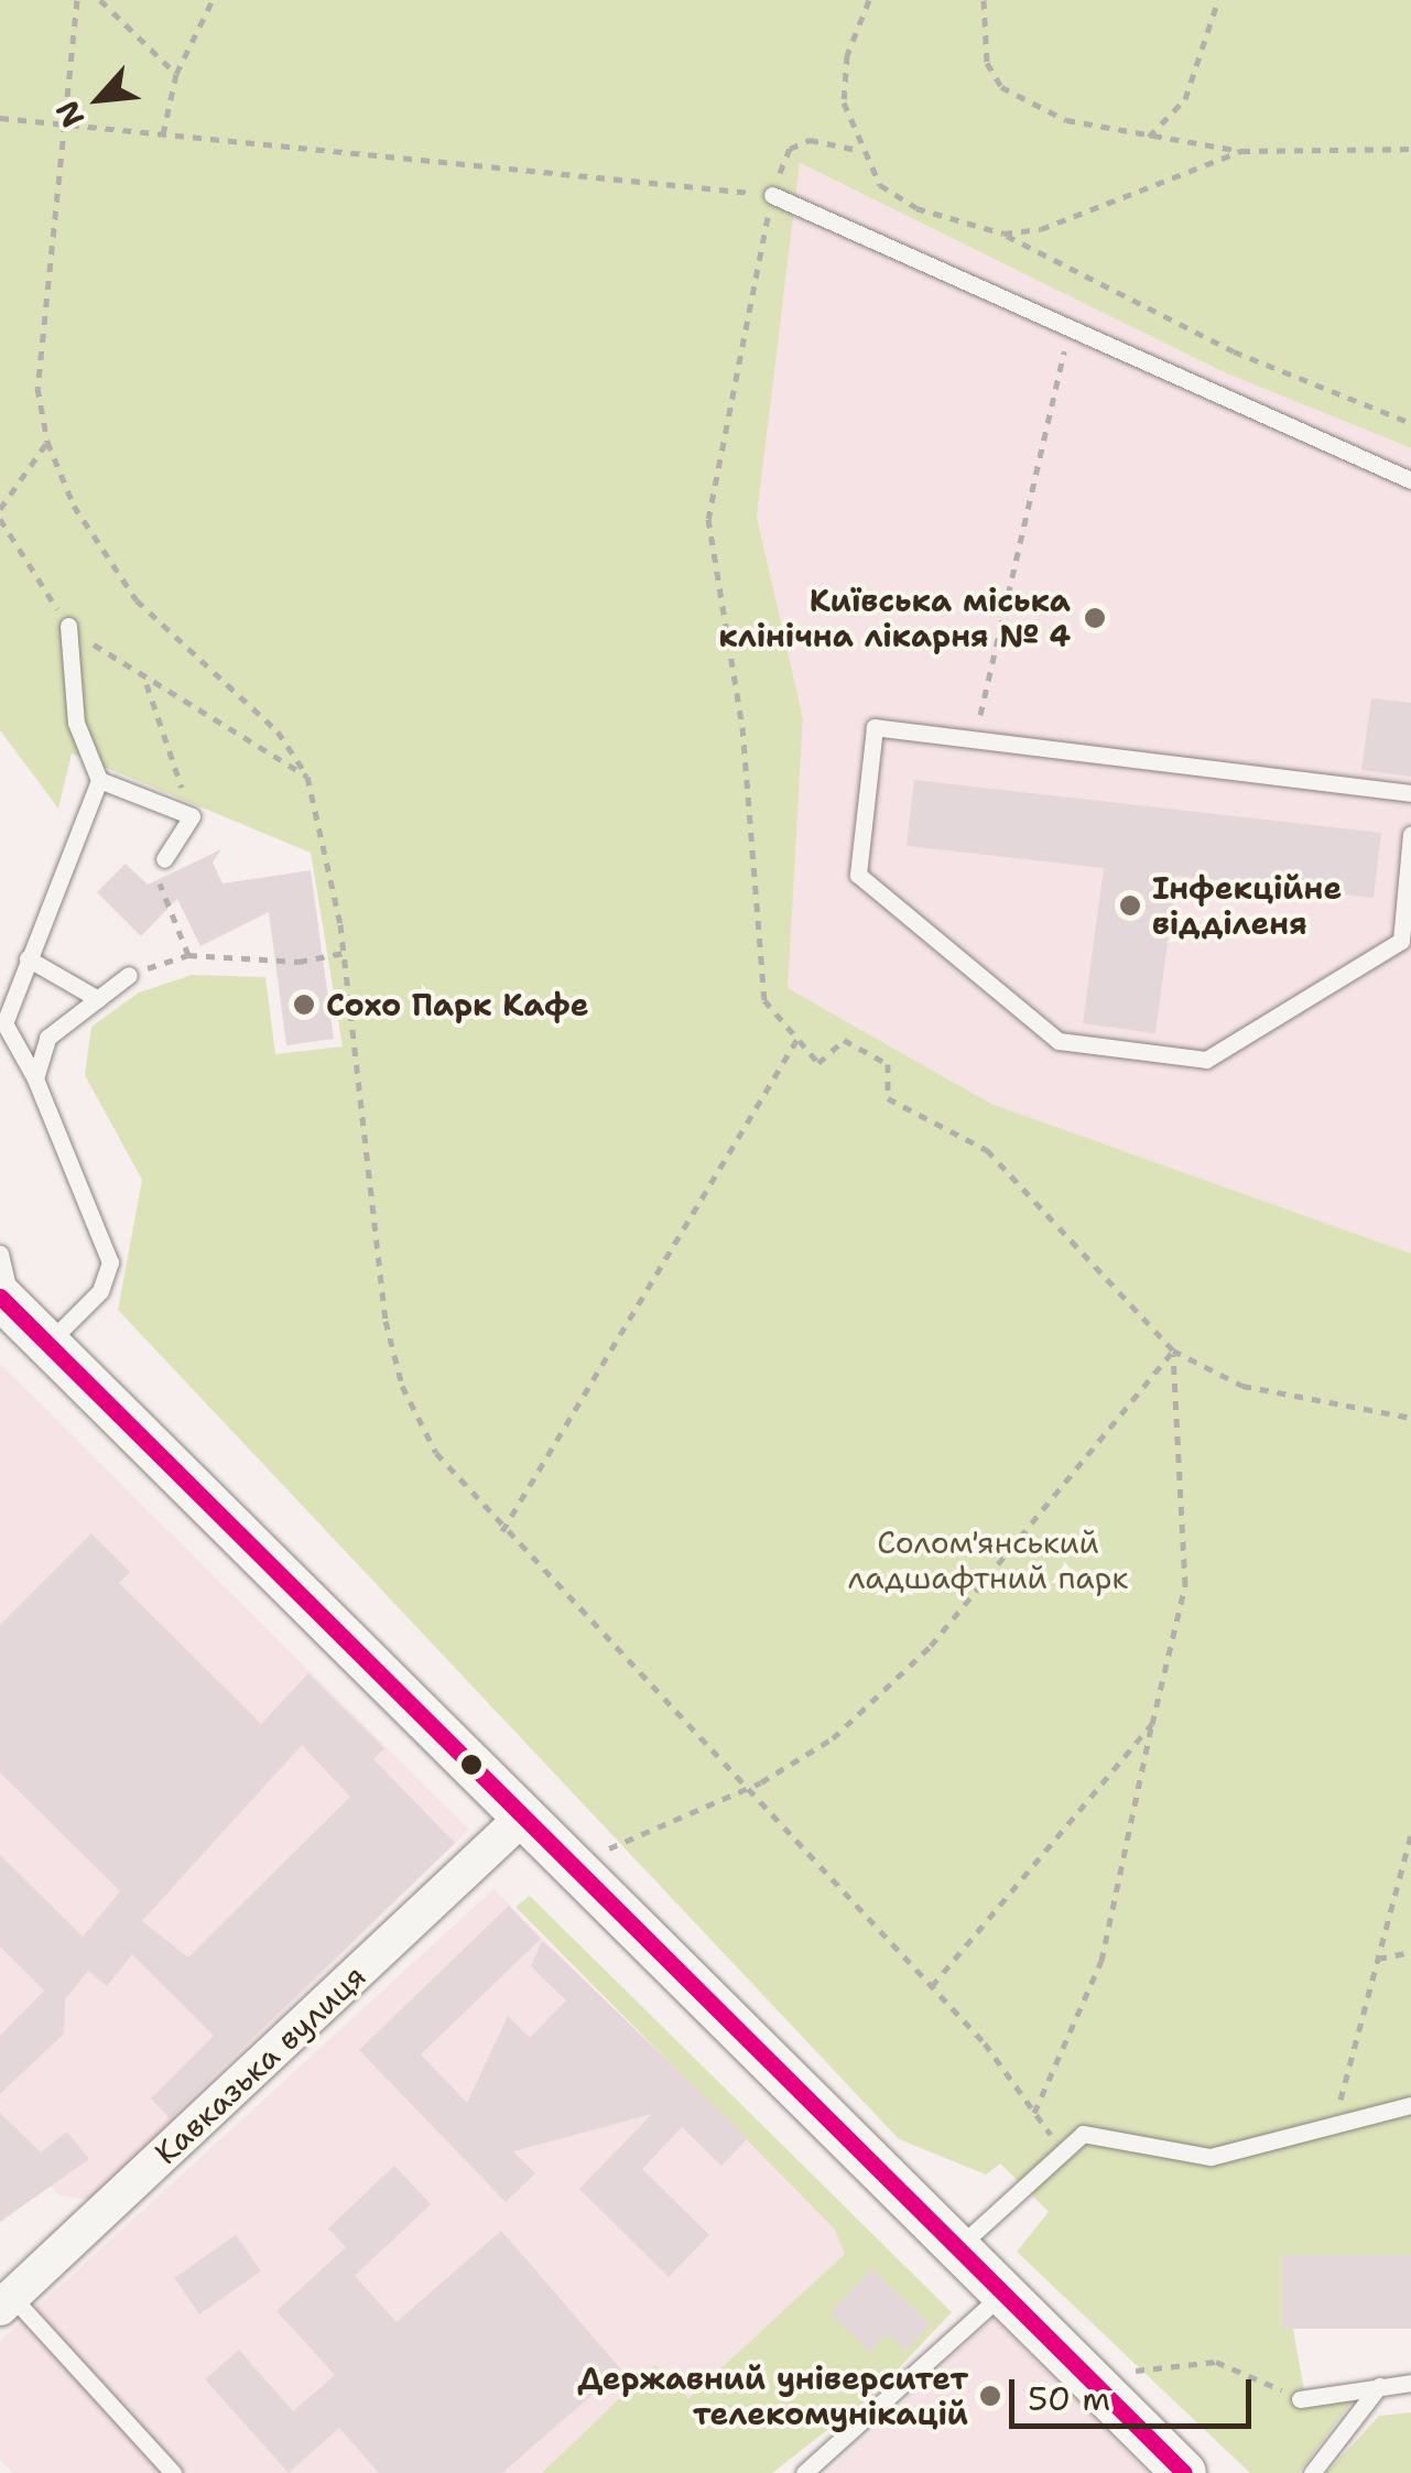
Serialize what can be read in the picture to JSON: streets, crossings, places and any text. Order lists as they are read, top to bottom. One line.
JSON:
{"streets":{"street":["Кавказька вулиця"]},"parks":["Солом'янський ладшафтний парк"],"places":["Київська міська клінічна лікарня № 4","Інфекційне відділеня","Сохо Парк Кафе","Державний університет телекомунікацій"],"scale_bar":"50 m","north":"bottom left"}
